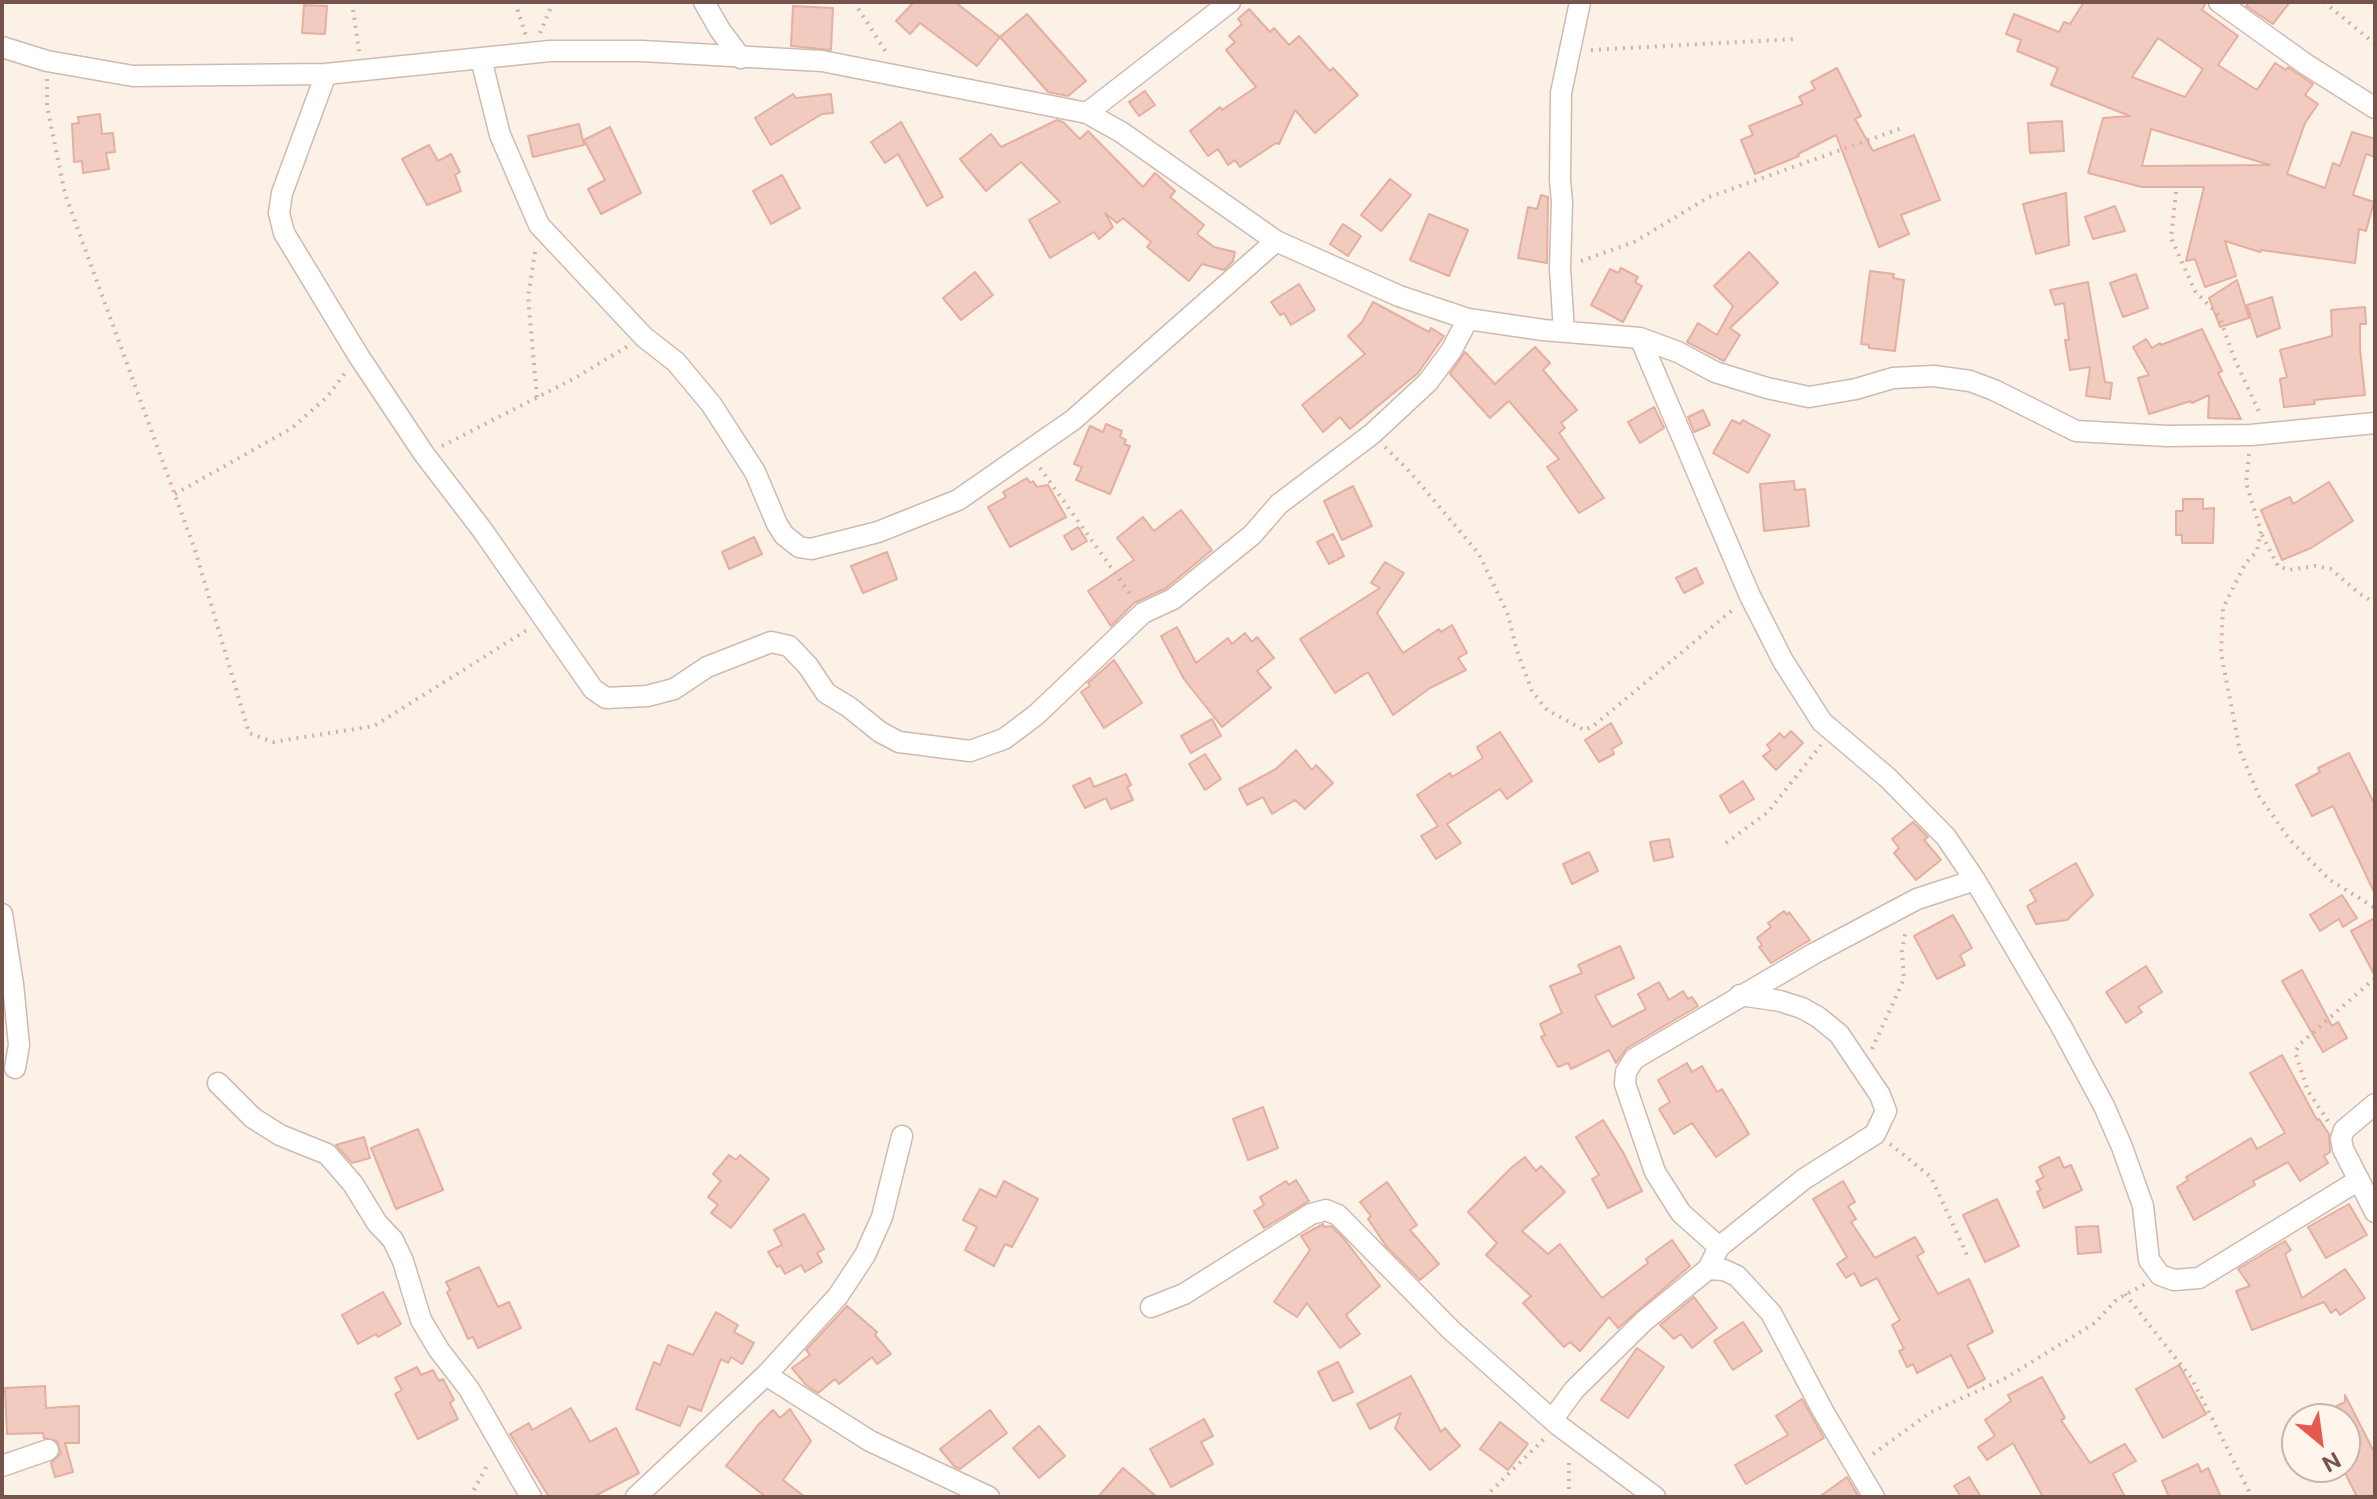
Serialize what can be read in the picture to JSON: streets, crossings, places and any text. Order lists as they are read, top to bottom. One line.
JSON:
{"north":"bottom right"}
